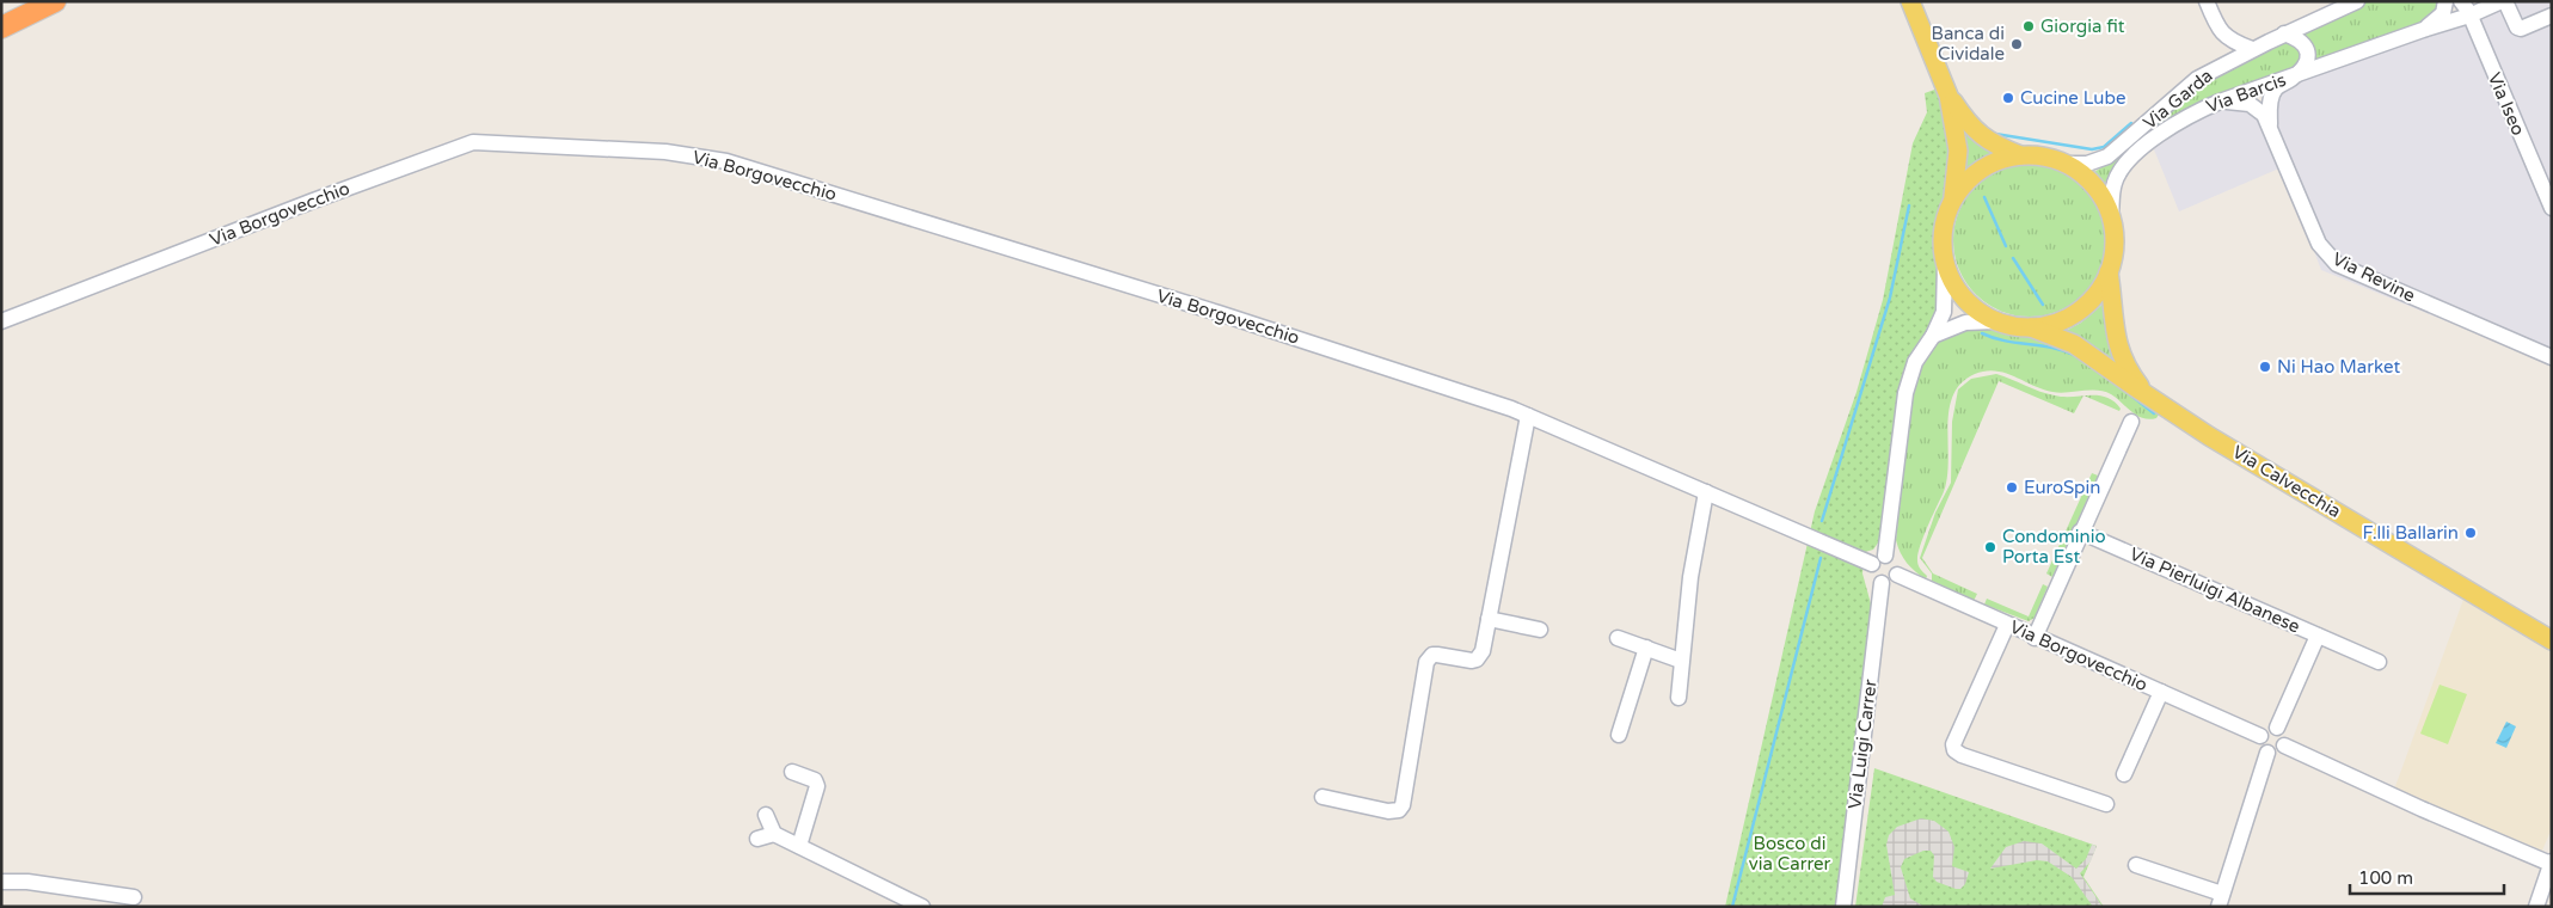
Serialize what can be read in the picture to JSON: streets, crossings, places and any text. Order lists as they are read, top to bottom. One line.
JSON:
{"streets":{"main road":["Via Calvecchia"],"street":["Via Barcis","Via Garda","Via Iseo","Via Borgovecchio","Via Revine","Via Pierluigi Albanese","Via Luigi Carrer"]},"crossings":[["Via Barcis","Via Garda"],["Via Barcis","Via Iseo"],["Via Barcis","Via Revine"],["Via Barcis","Via Calvecchia"],["Via Garda","Via Calvecchia"],["Via Borgovecchio","Via Pierluigi Albanese"],["Via Borgovecchio","Via Luigi Carrer"]],"parks":["Bosco di via Carrer"],"places":["Giorgia fit","Banca di Cividale","Cucine Lube","Ni Hao Market","EuroSpin","F.lli Ballarin","Condominio Porta Est"],"scale_bar":"100 m"}
